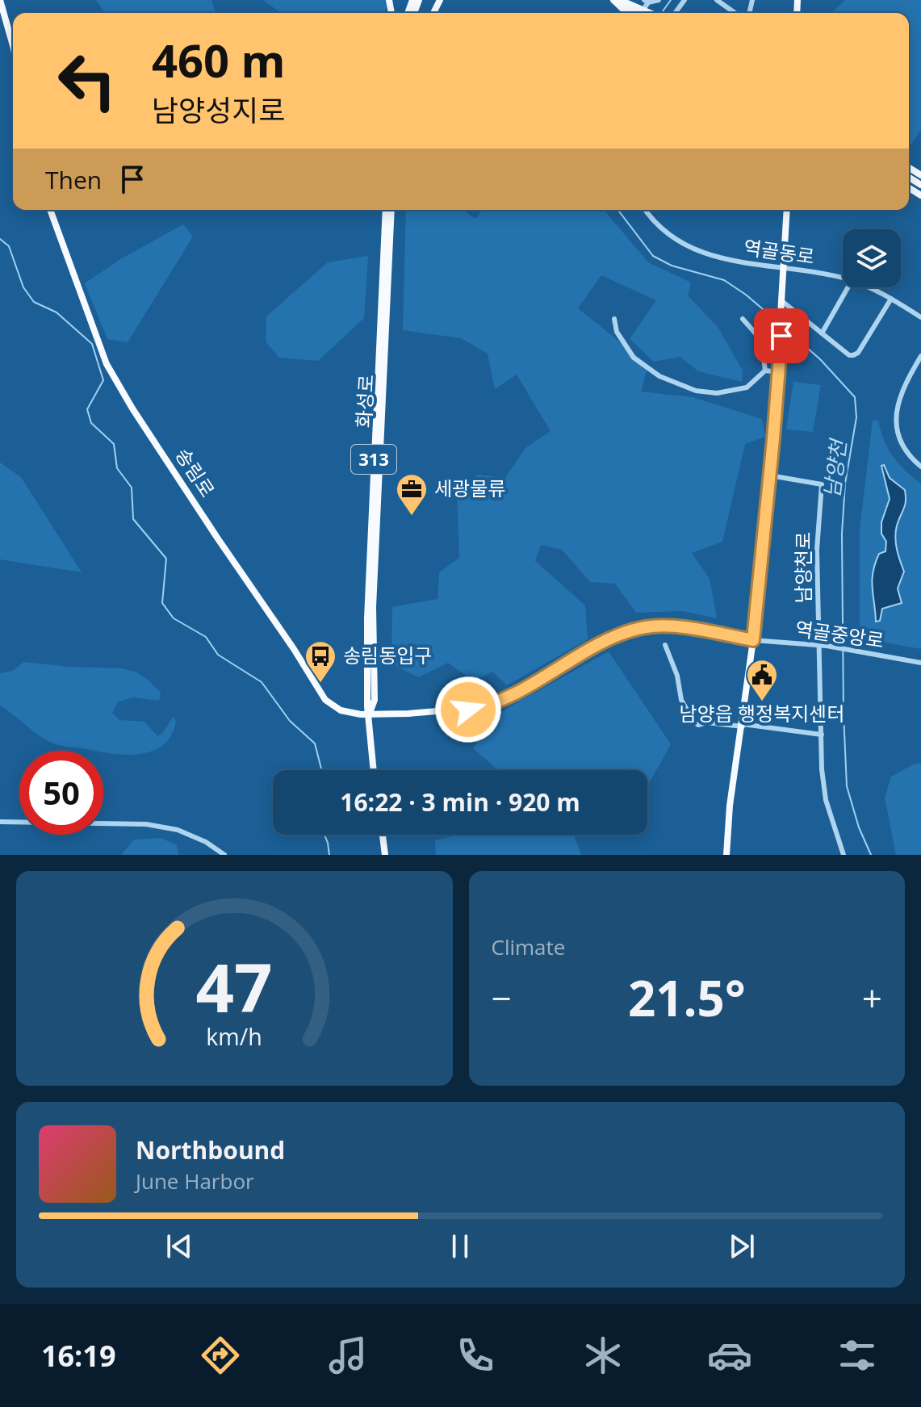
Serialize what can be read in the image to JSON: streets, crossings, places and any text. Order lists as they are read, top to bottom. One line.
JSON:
{"streets":{"main road":["화성로","313","송림로"],"street":["역골동로","남양천로","역골중앙로"]},"crossings":[["화성로","송림로"],["송림로","역골중앙로"],["남양천로","역골중앙로"]],"water":["남양천"],"places":{"office":["세광물류"],"bus stop":["송림동입구"],"public building":["남양읍 행정복지센터"]},"page":{"turn":["460 m","남양성지로"],"then":"Then","limit":"50","trip":"16:22 · 3 min · 920 m","tile":"Climate","heat":["−","21.5°","+"],"song":["Northbound","June Harbor"],"tabs":"16:19","gauge":["47","km/h"]}}
